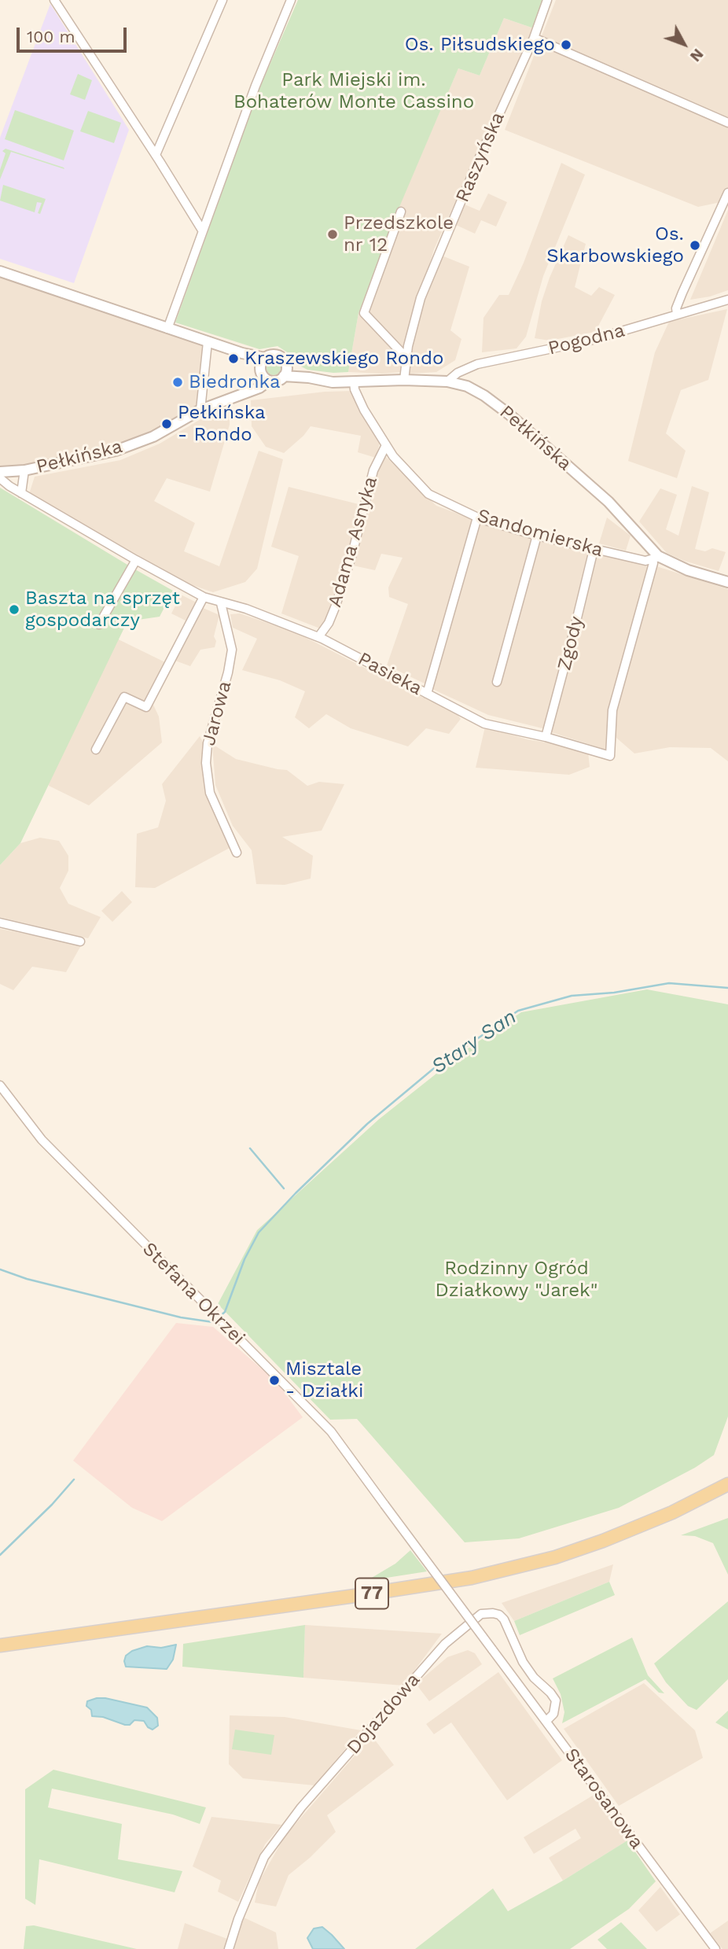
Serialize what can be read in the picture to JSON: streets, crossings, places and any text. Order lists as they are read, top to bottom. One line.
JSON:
{"streets":{"main road":["77"],"street":["Raszyńska","Pogodna","Pełkińska","Sandomierska","Adama Asnyka","Zgody","Pasieka","Jarowa","Stefana Okrzei","Dojazdowa","Starosanowa"]},"crossings":[["Raszyńska","Pełkińska"],["Pogodna","Pełkińska"],["Pełkińska","Sandomierska"],["Pełkińska","Pasieka"],["Sandomierska","Adama Asnyka"],["Sandomierska","Zgody"],["Sandomierska","Pasieka"],["Adama Asnyka","Pasieka"],["Zgody","Pasieka"],["Pasieka","Jarowa"],["Stefana Okrzei","Starosanowa"],["Dojazdowa","Starosanowa"]],"water":["Stary San"],"parks":["Park Miejski im. Bohaterów Monte Cassino","Rodzinny Ogród Działkowy \"Jarek\""],"places":["Os. Piłsudskiego","Przedszkole nr 12","Os. Skarbowskiego","Kraszewskiego Rondo","Biedronka","Pełkińska - Rondo","Baszta na sprzęt gospodarczy","Misztale - Działki"],"scale_bar":"100 m","north":"bottom right"}
